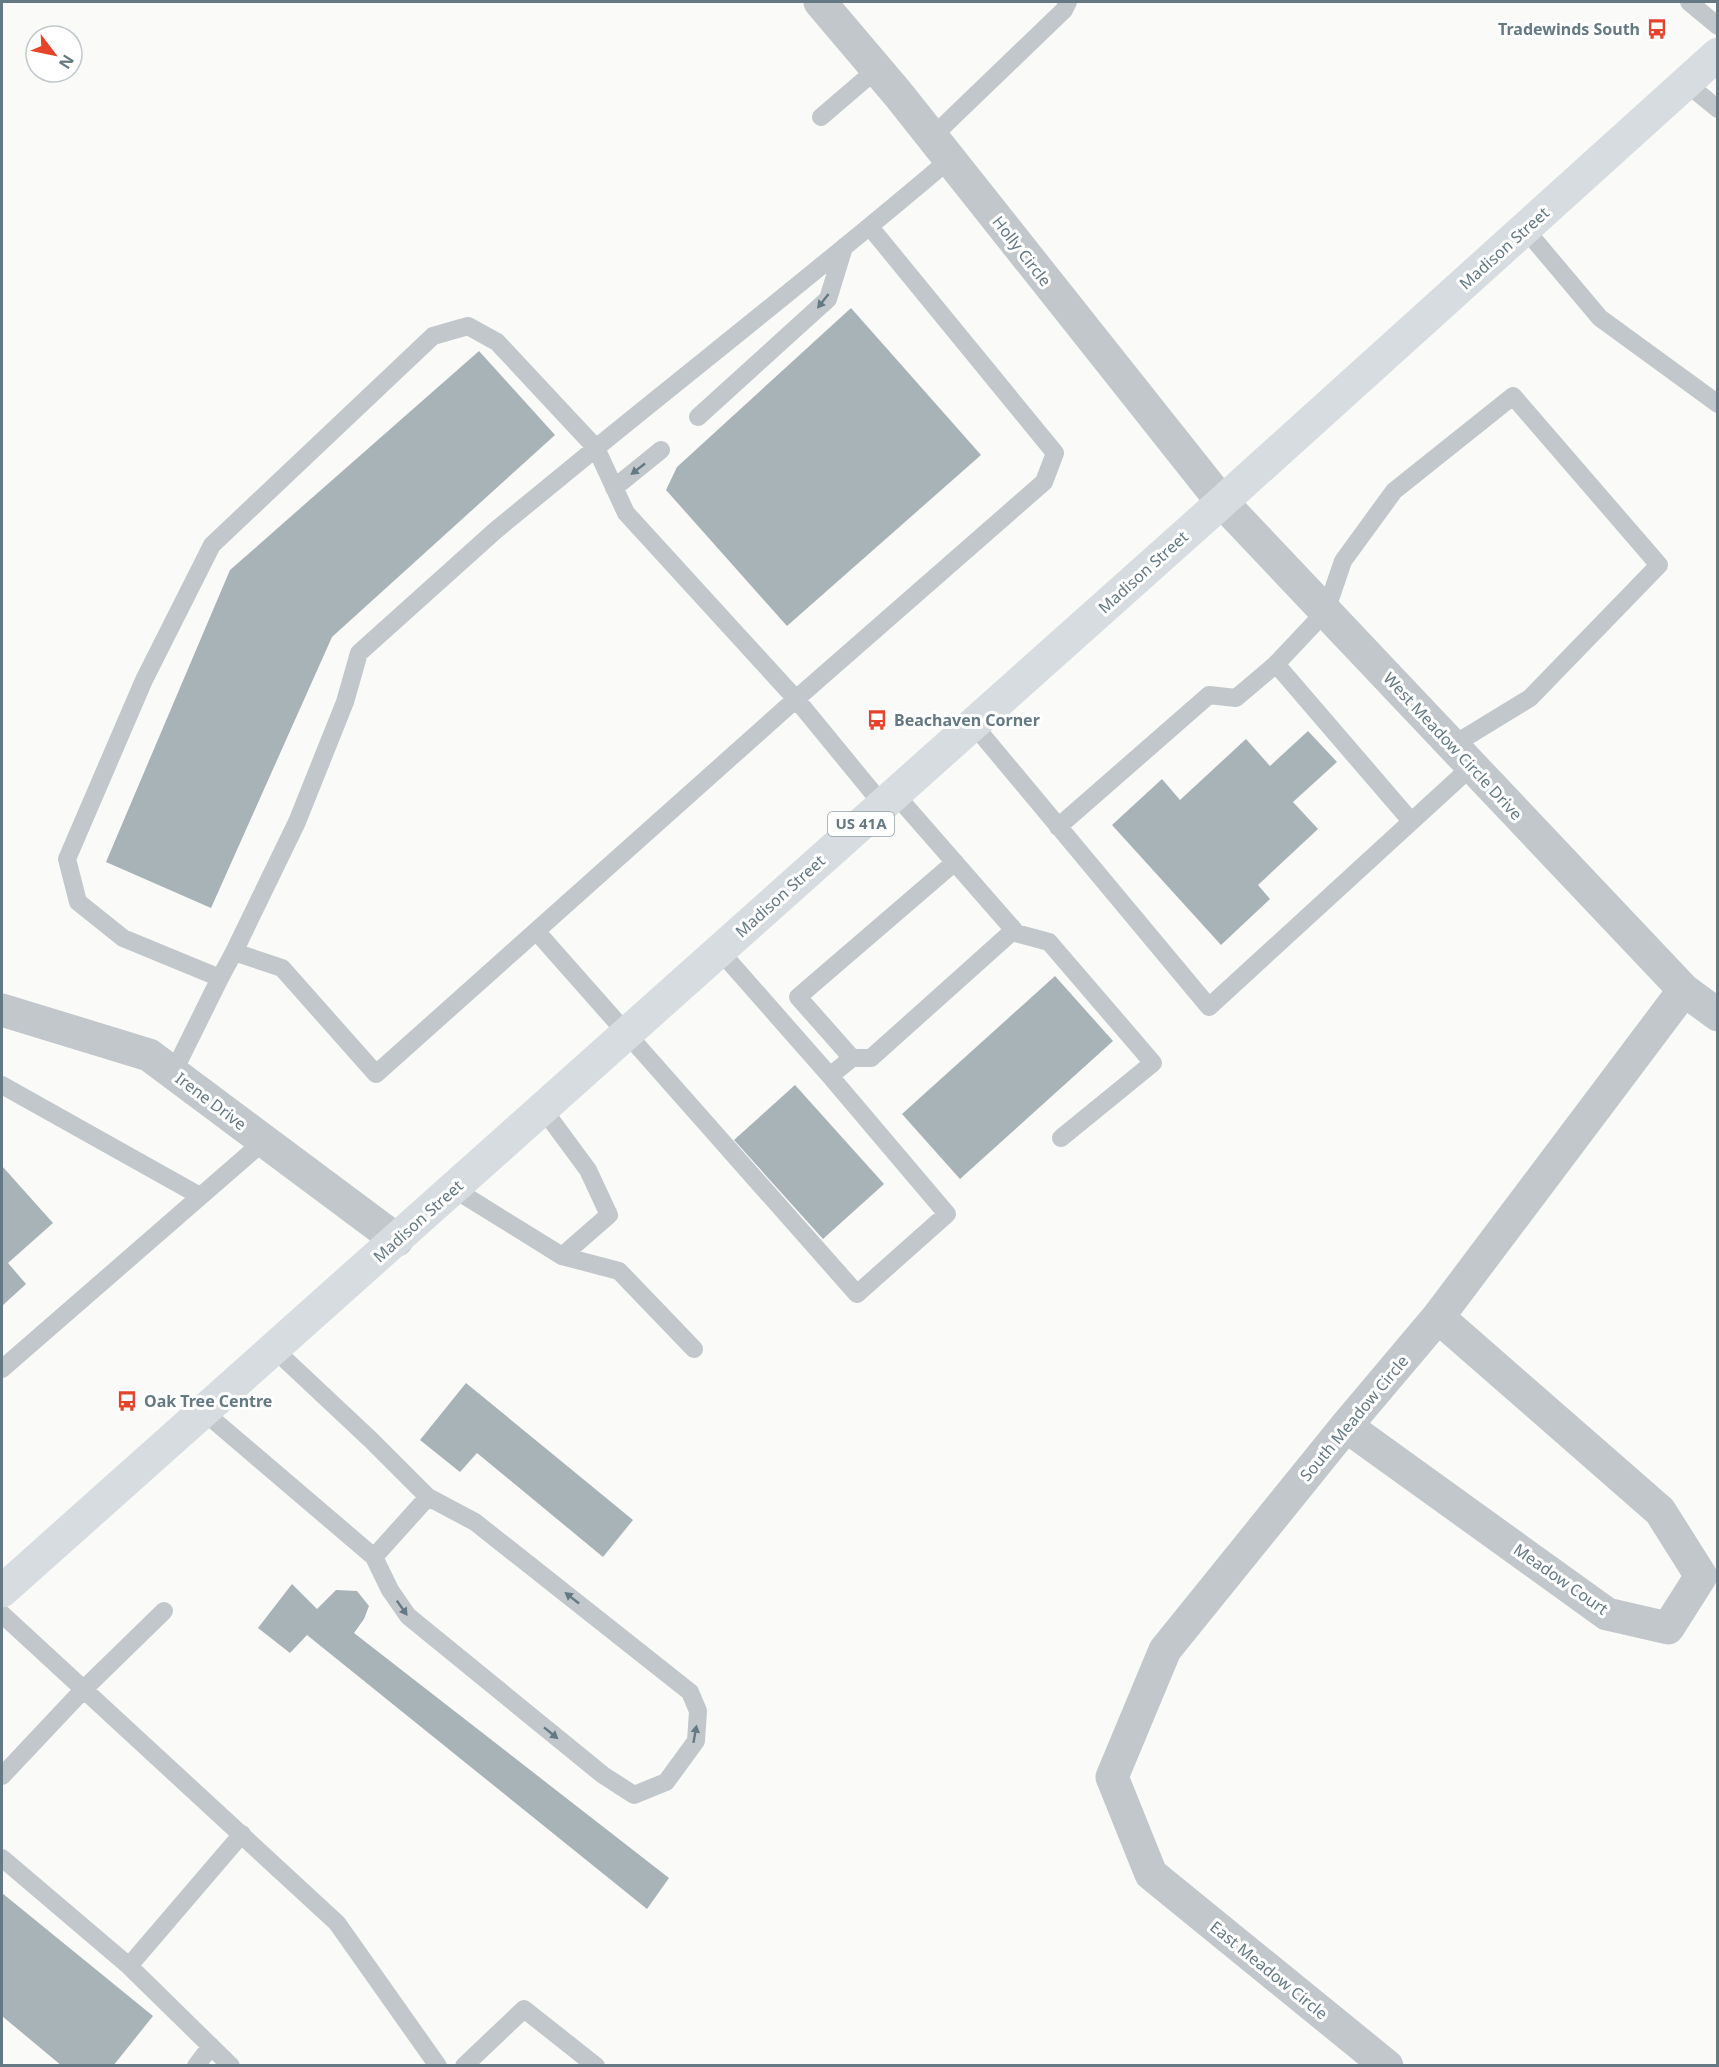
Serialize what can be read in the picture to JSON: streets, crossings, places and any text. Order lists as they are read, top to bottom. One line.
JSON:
{"streets":{"main road":["Madison Street","US 41A"],"street":["Holly Circle","West Meadow Circle Drive","Irene Drive","South Meadow Circle","Meadow Court","East Meadow Circle"]},"crossings":[["Madison Street","Holly Circle"],["Madison Street","West Meadow Circle Drive"],["Madison Street","Irene Drive"],["Holly Circle","West Meadow Circle Drive"],["West Meadow Circle Drive","South Meadow Circle"],["South Meadow Circle","Meadow Court"],["South Meadow Circle","East Meadow Circle"]],"places":{"bus stop":["Tradewinds South","Beachaven Corner","Oak Tree Centre"]},"north":"bottom right"}
